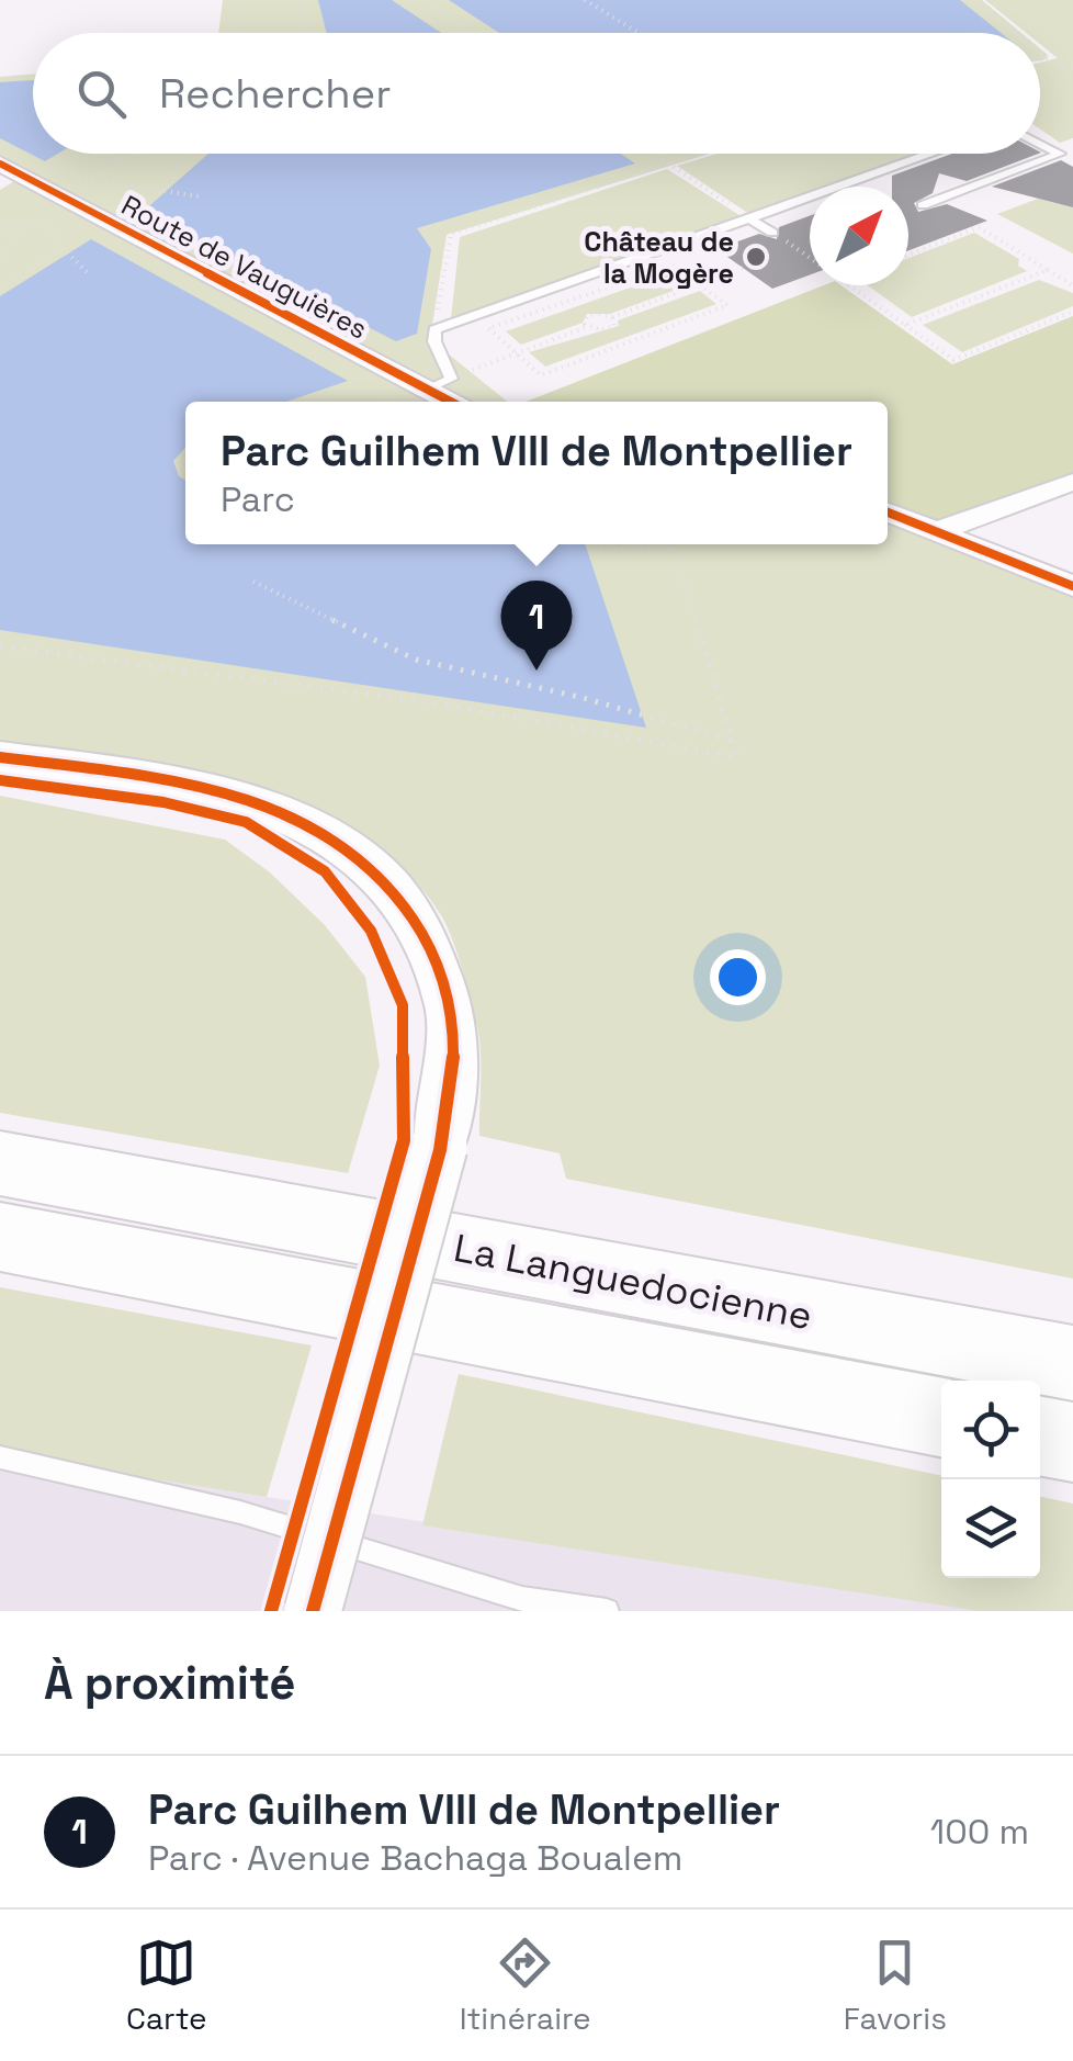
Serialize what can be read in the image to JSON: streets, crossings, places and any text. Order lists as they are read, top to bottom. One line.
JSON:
{"streets":{"highway":["La Languedocienne"],"street":["Route de Vauguières"]},"places":["Château de la Mogère"],"north":"top right","page":{"search":"Rechercher","popup":["Parc Guilhem VIII de Montpellier","Parc"],"pins":"1","heading":"À proximité","list":[{"mark":"1","name":"Parc Guilhem VIII de Montpellier","note":"Parc · Avenue Bachaga Boualem","value":"100 m"}],"nav":["Carte","Itinéraire","Favoris"]}}
